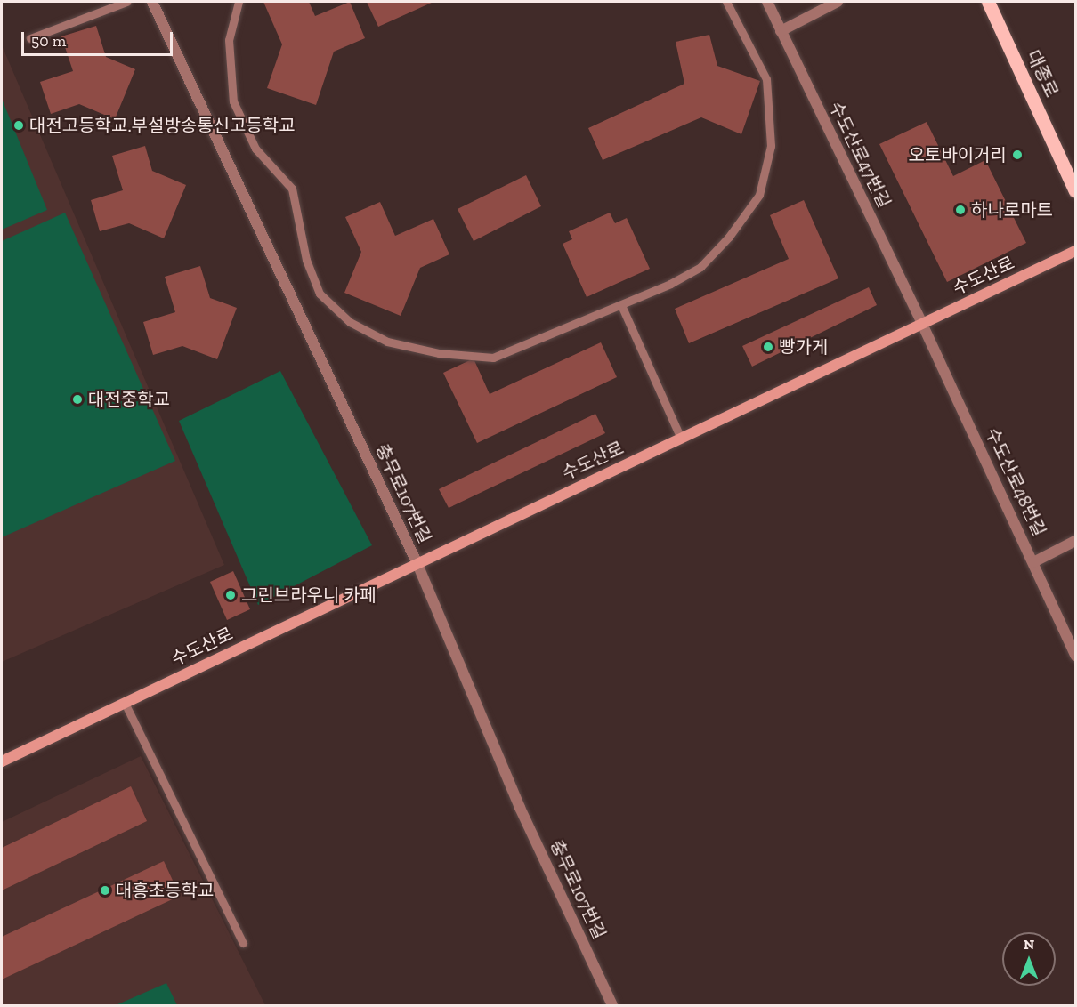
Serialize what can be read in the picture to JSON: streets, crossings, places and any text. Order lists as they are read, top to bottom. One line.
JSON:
{"streets":{"main road":["대종로","수도산로"],"street":["수도산로47번길","수도산로48번길","충무로107번길"]},"crossings":[["수도산로47번길","수도산로"],["수도산로47번길","수도산로48번길"],["수도산로","수도산로48번길"],["수도산로","충무로107번길"]],"places":["대전고등학교.부설방송통신고등학교","오토바이거리","하나로마트","빵가게","대전중학교","그린브라우니 카페","대흥초등학교"],"scale_bar":"50 m","north":"top"}
